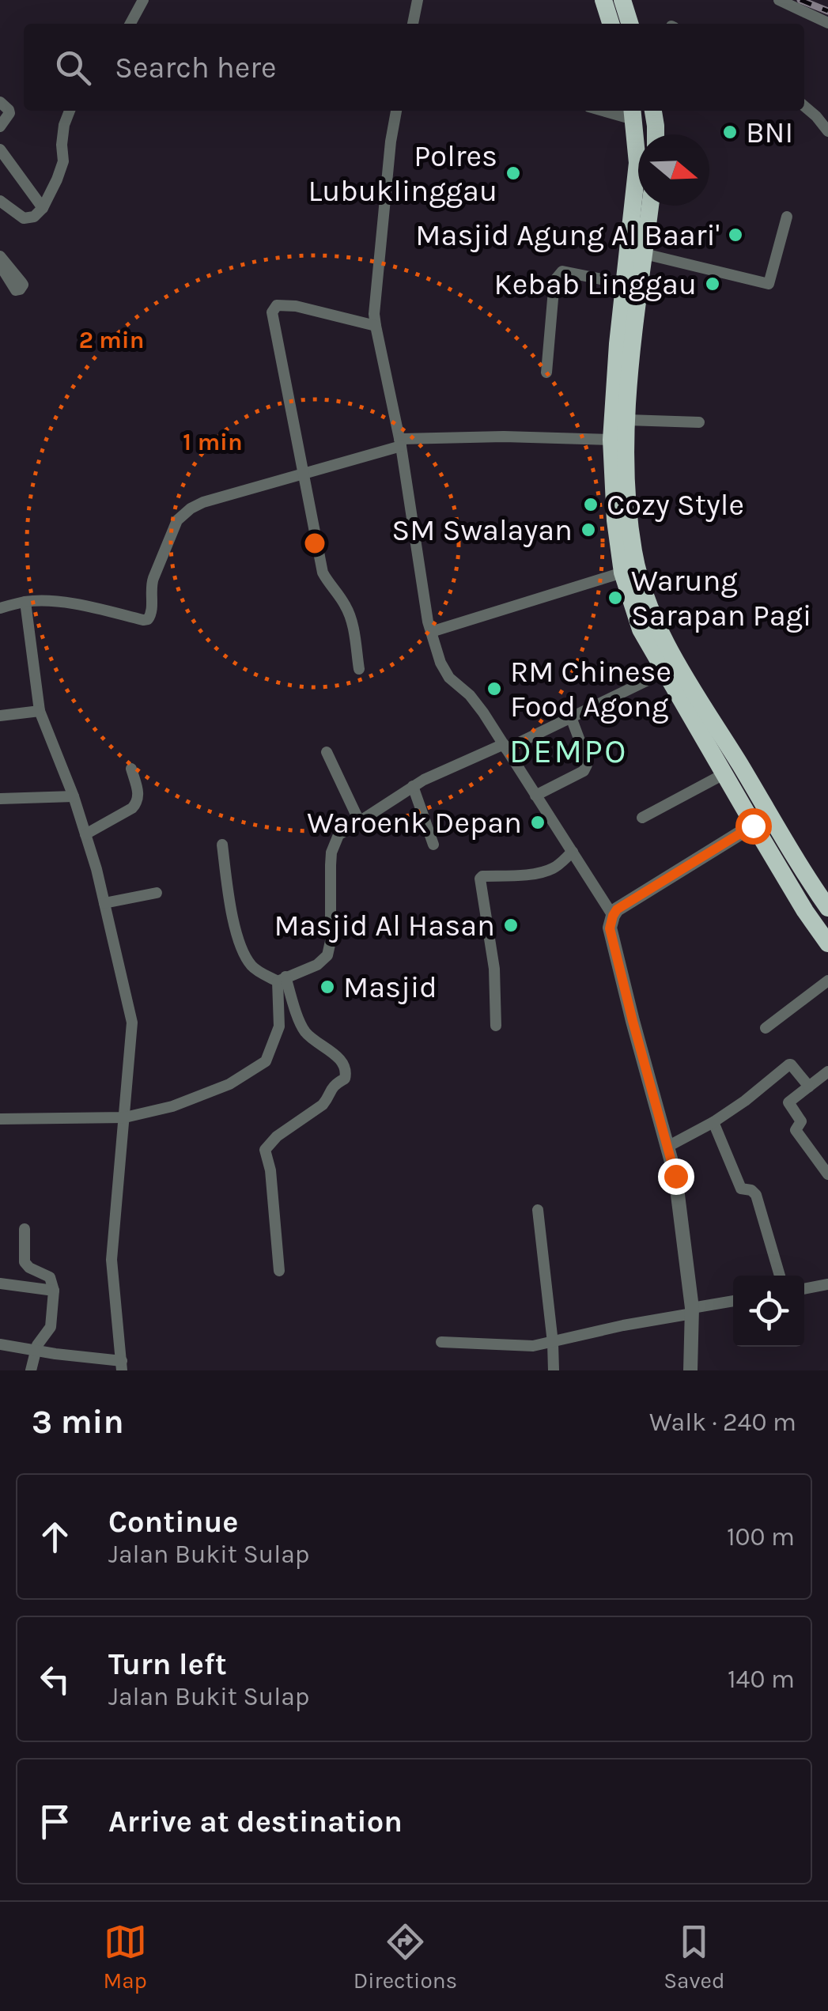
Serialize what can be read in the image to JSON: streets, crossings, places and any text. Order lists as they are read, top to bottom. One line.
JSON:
{"districts":["DEMPO"],"places":["BNI","Polres Lubuklinggau","Masjid Agung Al Baari'","Kebab Linggau","Cozy Style","SM Swalayan","Warung Sarapan Pagi","RM Chinese Food Agong","Waroenk Depan","Masjid Al Hasan","Masjid"],"north":"right","page":{"search":"Search here","heading":["3 min","Walk · 240 m"],"list":[["Continue","Jalan Bukit Sulap","100 m"],["Turn left","Jalan Bukit Sulap","140 m"],"Arrive at destination"],"nav":["Map","Directions","Saved"]},"rings":["2 min","1 min"]}
